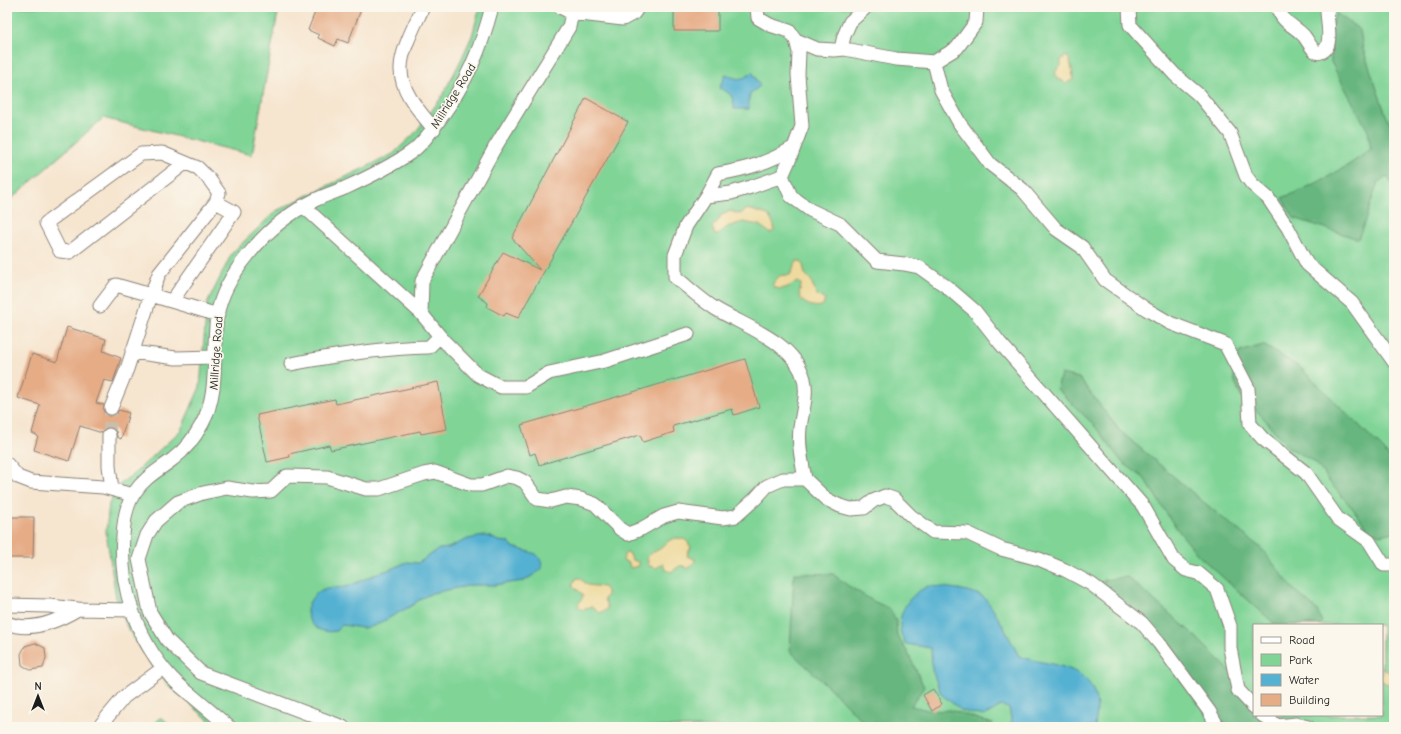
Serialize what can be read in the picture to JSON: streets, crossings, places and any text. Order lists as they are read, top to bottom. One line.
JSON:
{"streets":{"street":["Millridge Road"]},"legend":["Road","Park","Water","Building"],"north":"top"}
